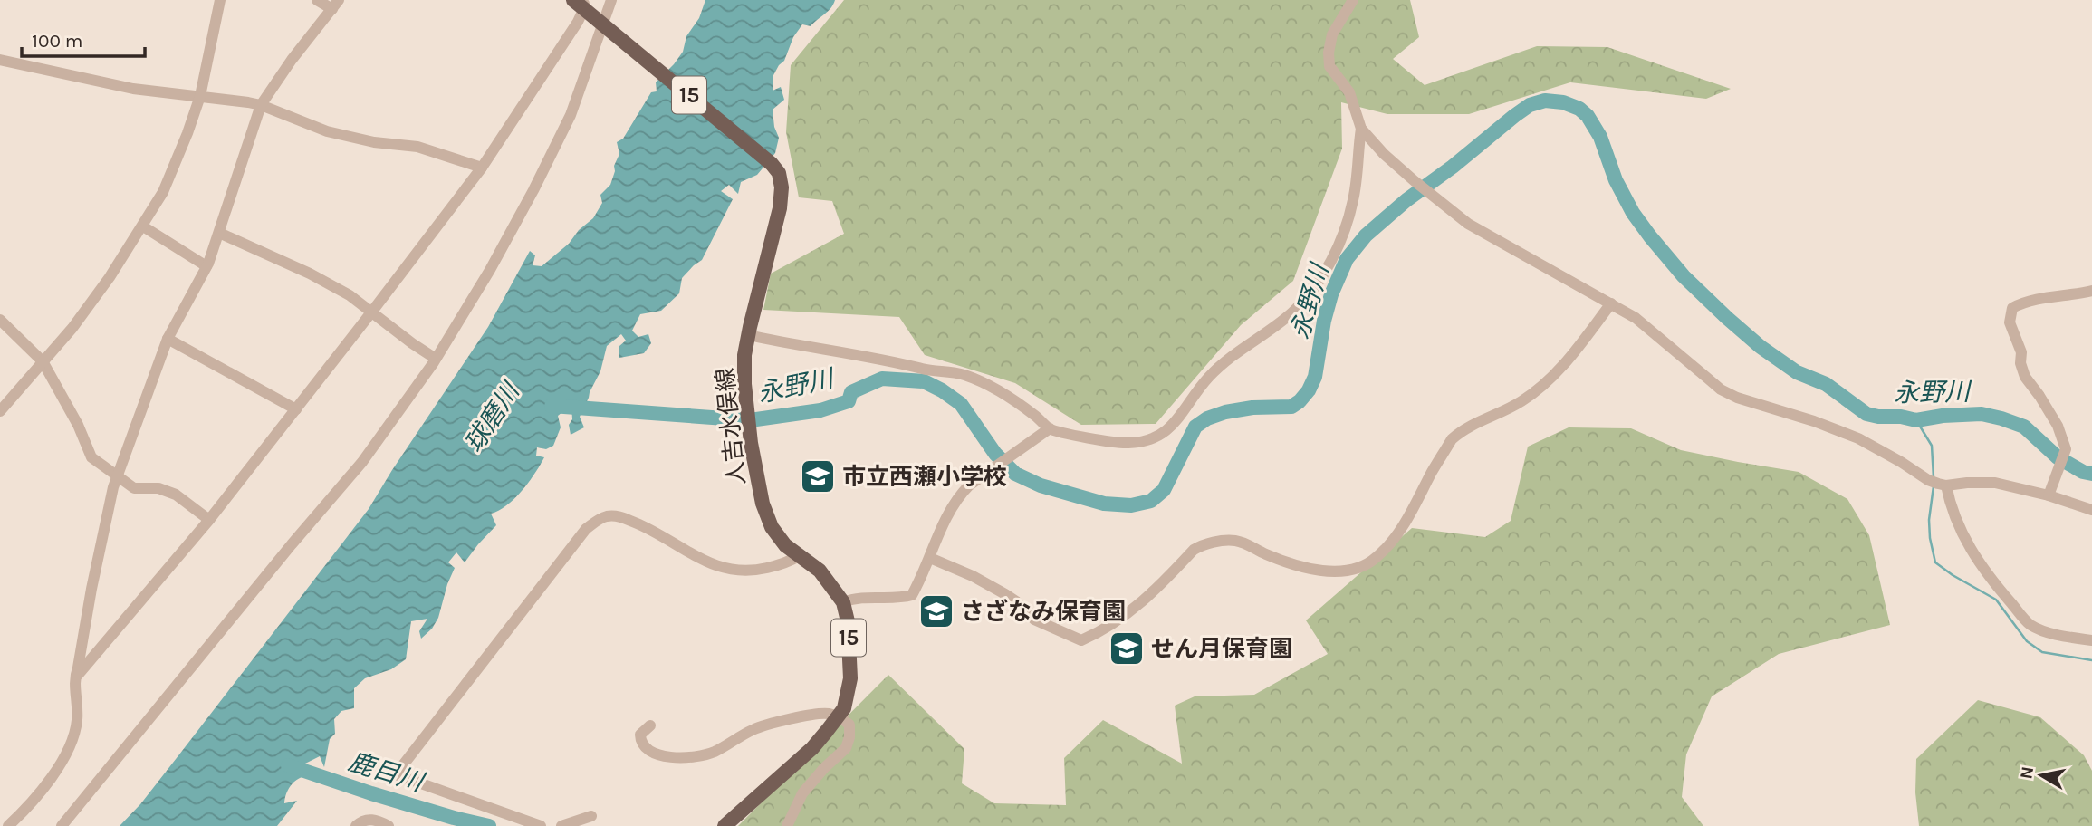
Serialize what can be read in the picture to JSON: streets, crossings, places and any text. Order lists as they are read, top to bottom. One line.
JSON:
{"streets":{"main road":["15","人吉水俣線"]},"water":["永野川","球磨川","鹿目川"],"places":{"school or university":["市立西瀬小学校","さざなみ保育園","せん月保育園"]},"scale_bar":"100 m","north":"left"}
